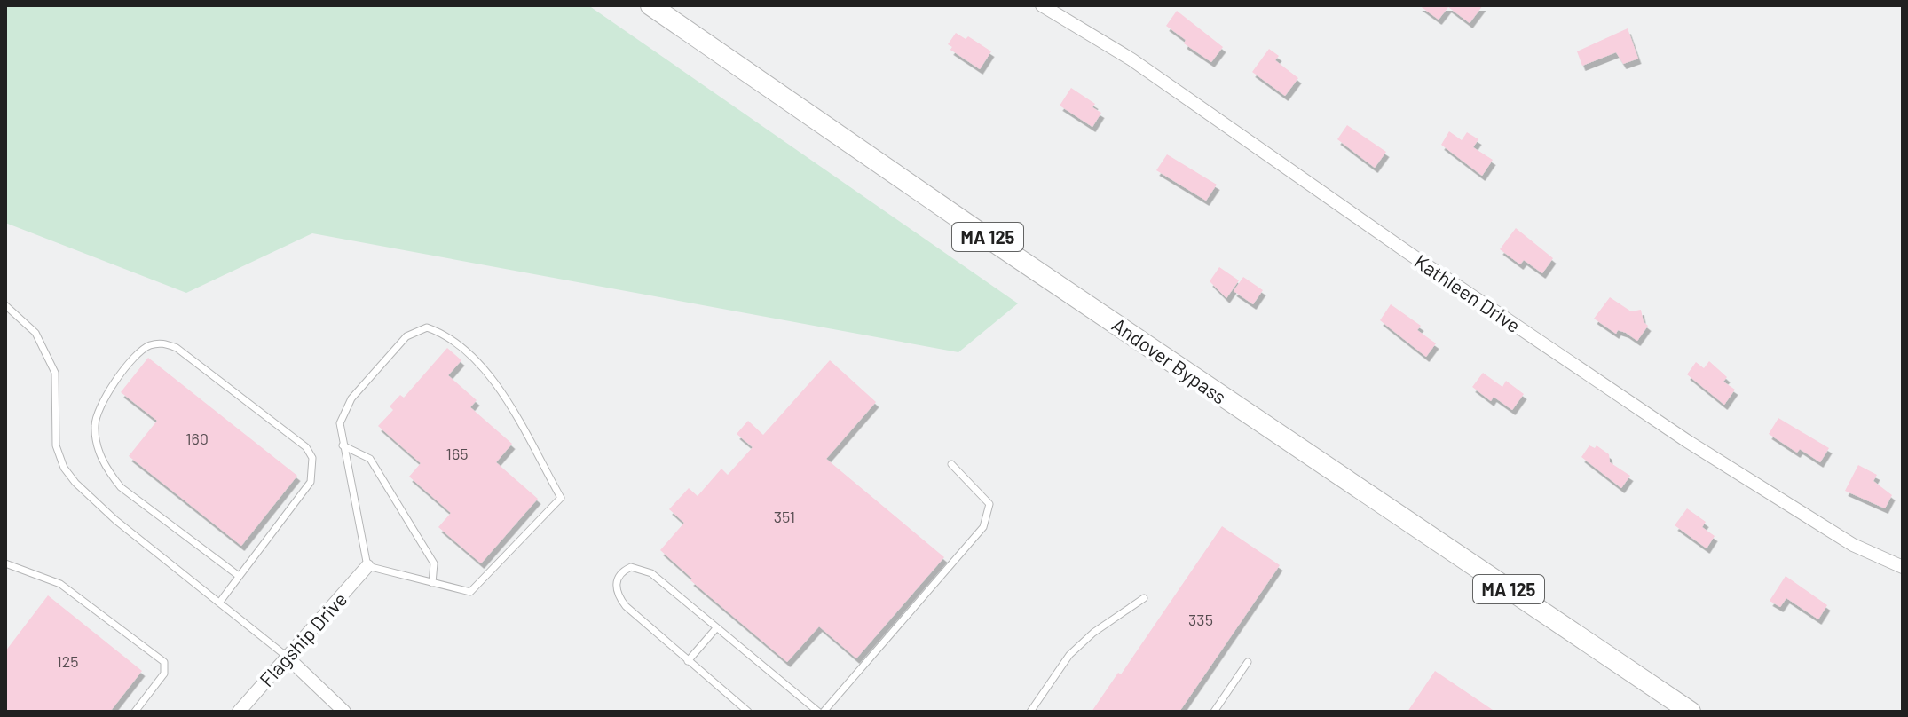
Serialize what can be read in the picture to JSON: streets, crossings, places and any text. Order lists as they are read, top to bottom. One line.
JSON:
{"streets":{"main road":["MA 125","Andover Bypass"],"street":["Kathleen Drive","Flagship Drive"]},"house_numbers":["160","165","351","335","125"]}
